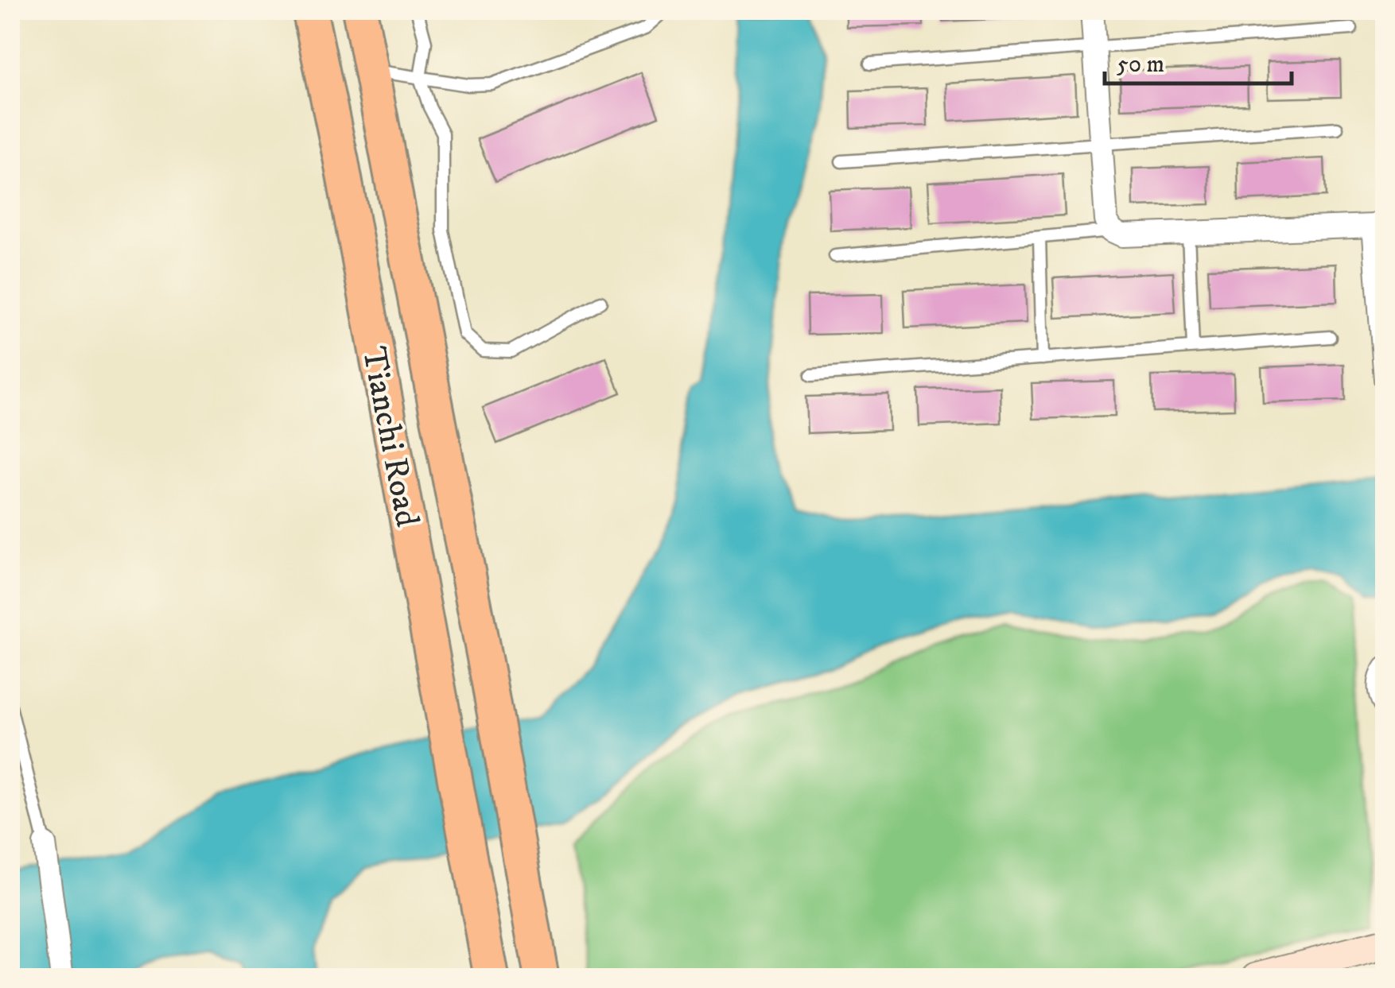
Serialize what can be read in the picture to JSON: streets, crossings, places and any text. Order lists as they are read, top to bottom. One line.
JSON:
{"streets":{"main road":["Tianchi Road"]},"scale_bar":"50 m"}
